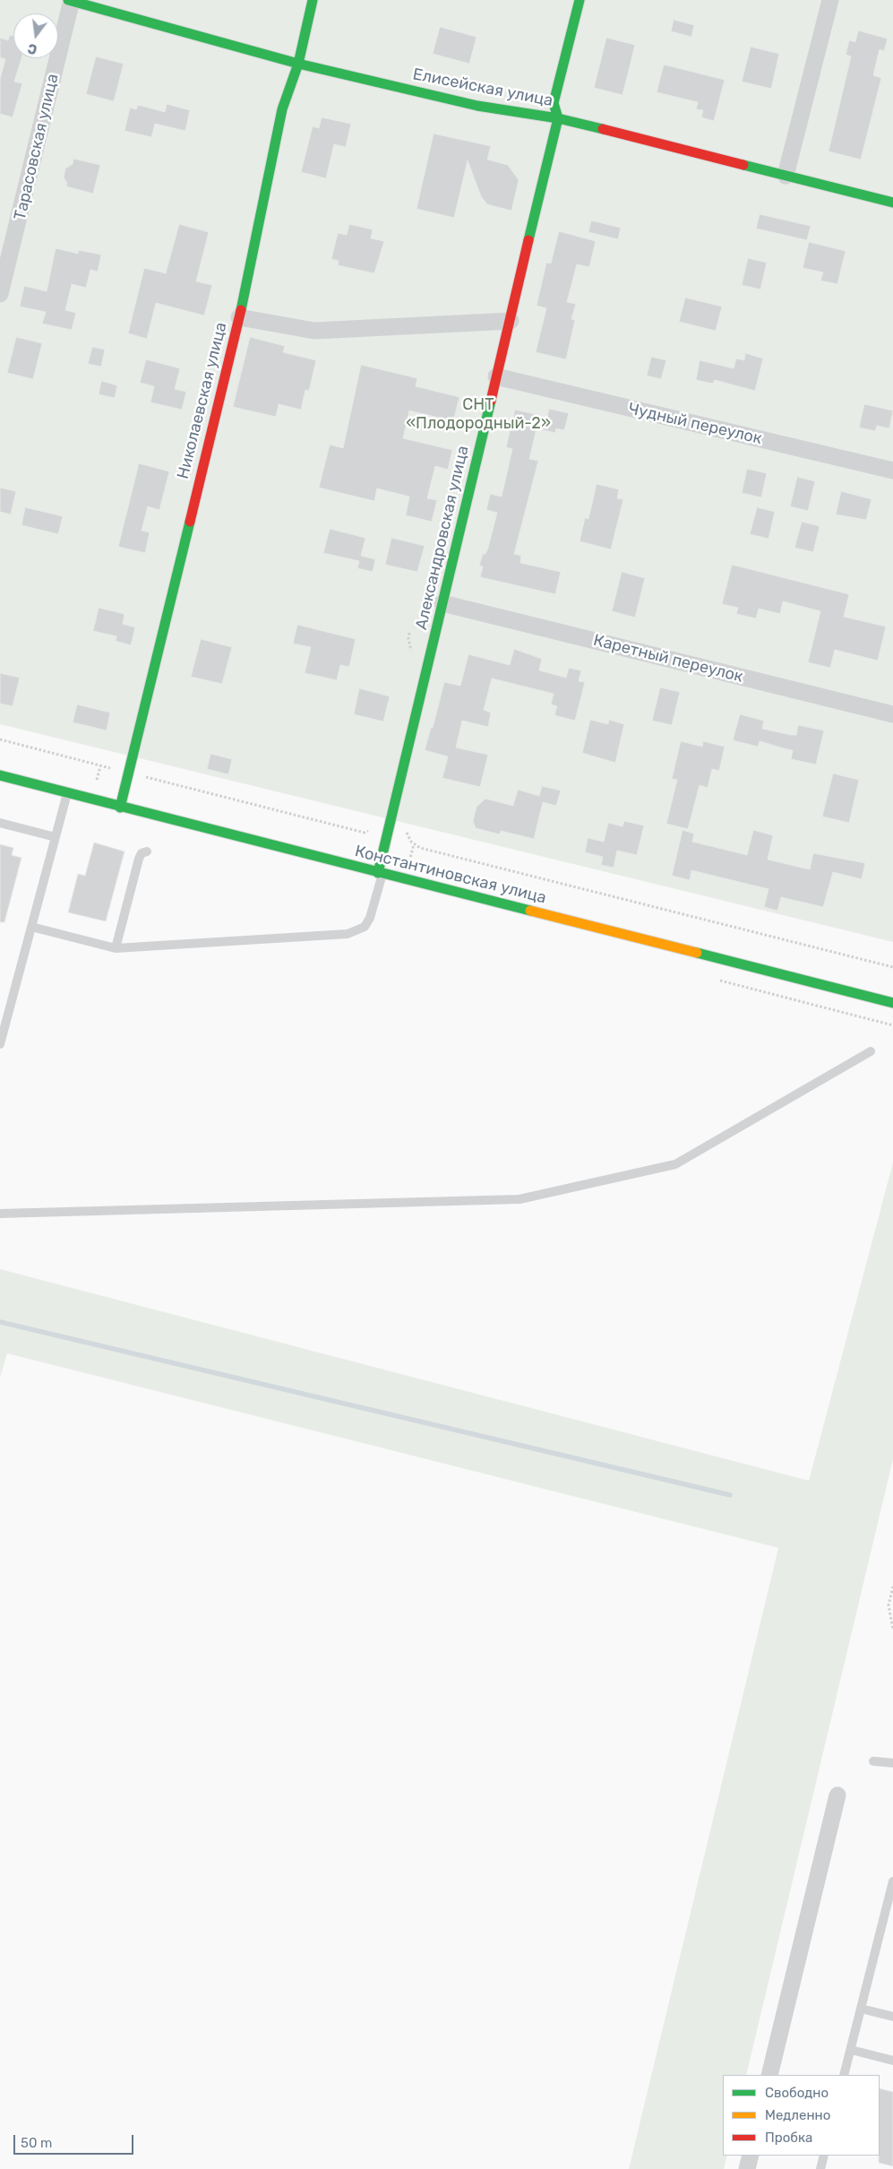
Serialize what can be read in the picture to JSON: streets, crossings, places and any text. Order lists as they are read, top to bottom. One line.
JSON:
{"streets":{"street":["Елисейская улица","Тарасовская улица","Николаевская улица","Чудный переулок","Александровская улица","Каретный переулок","Константиновская улица"]},"crossings":[["Елисейская улица","Тарасовская улица"],["Елисейская улица","Николаевская улица"],["Елисейская улица","Александровская улица"],["Николаевская улица","Константиновская улица"],["Чудный переулок","Александровская улица"],["Александровская улица","Каретный переулок"],["Александровская улица","Константиновская улица"]],"parks":["СНТ «Плодородный-2»"],"legend":["Свободно","Медленно","Пробка"],"scale_bar":"50 m","north":"bottom"}
